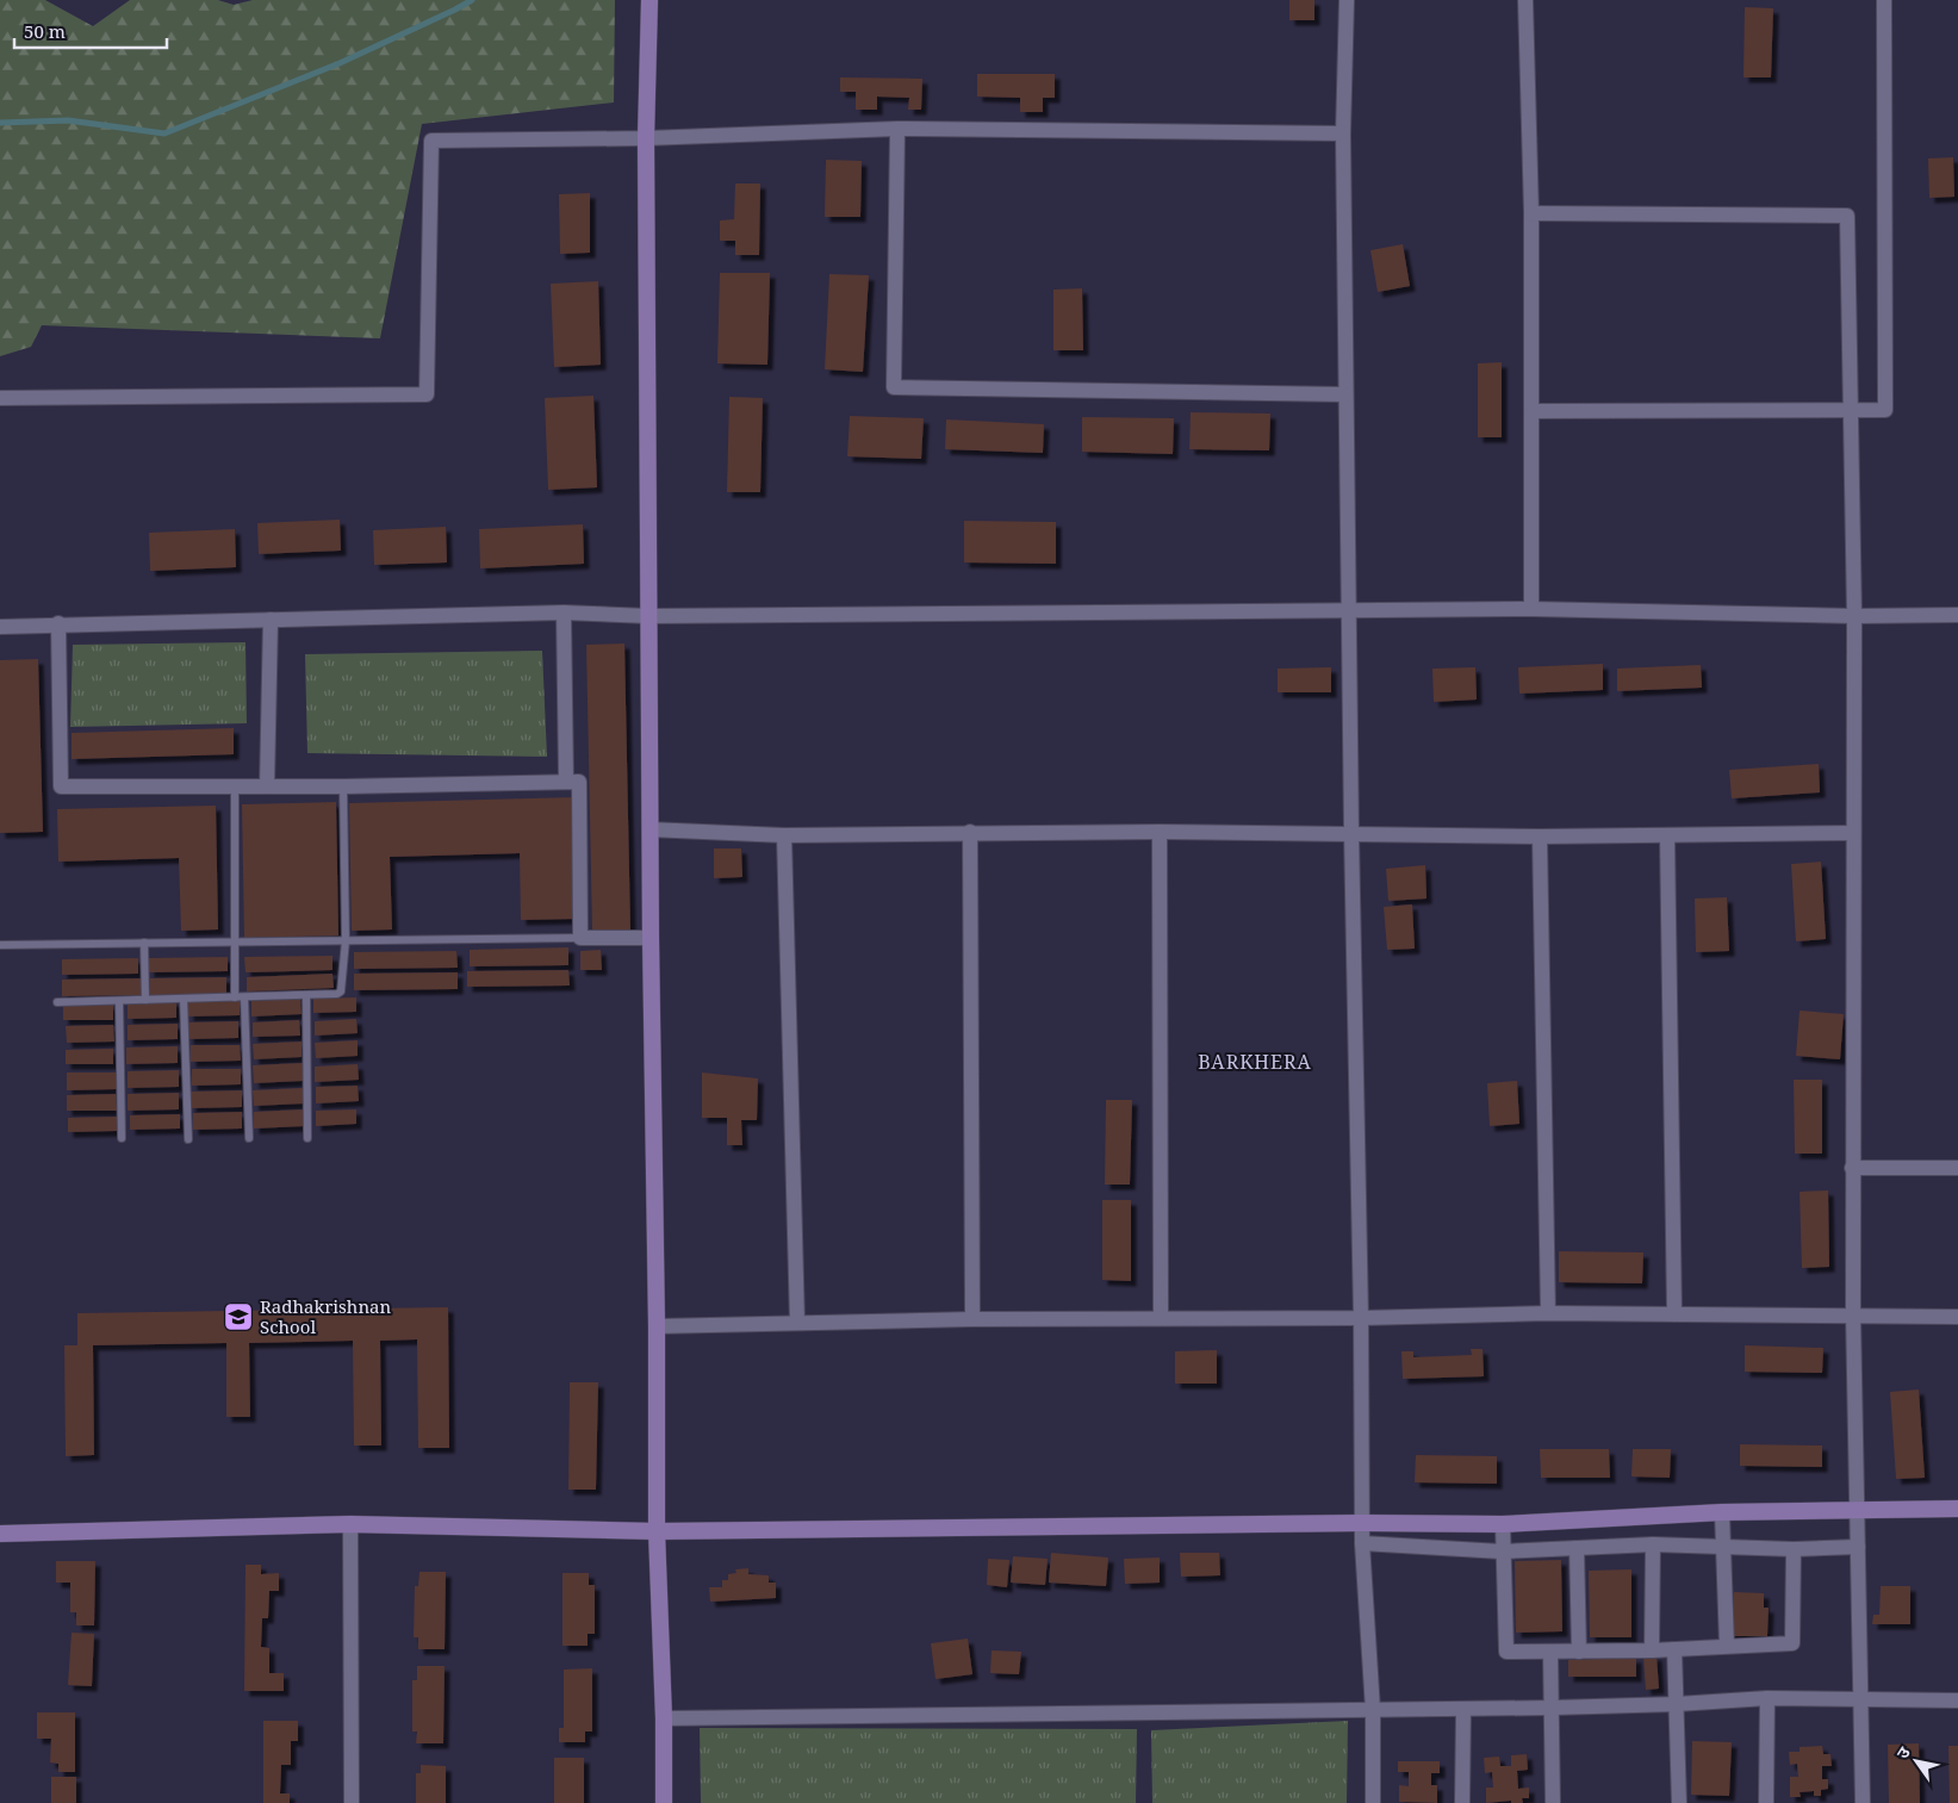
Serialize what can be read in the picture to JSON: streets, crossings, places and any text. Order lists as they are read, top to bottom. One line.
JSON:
{"districts":["BARKHERA"],"places":{"school or university":["Radhakrishnan School"]},"scale_bar":"50 m","north":"top left"}
